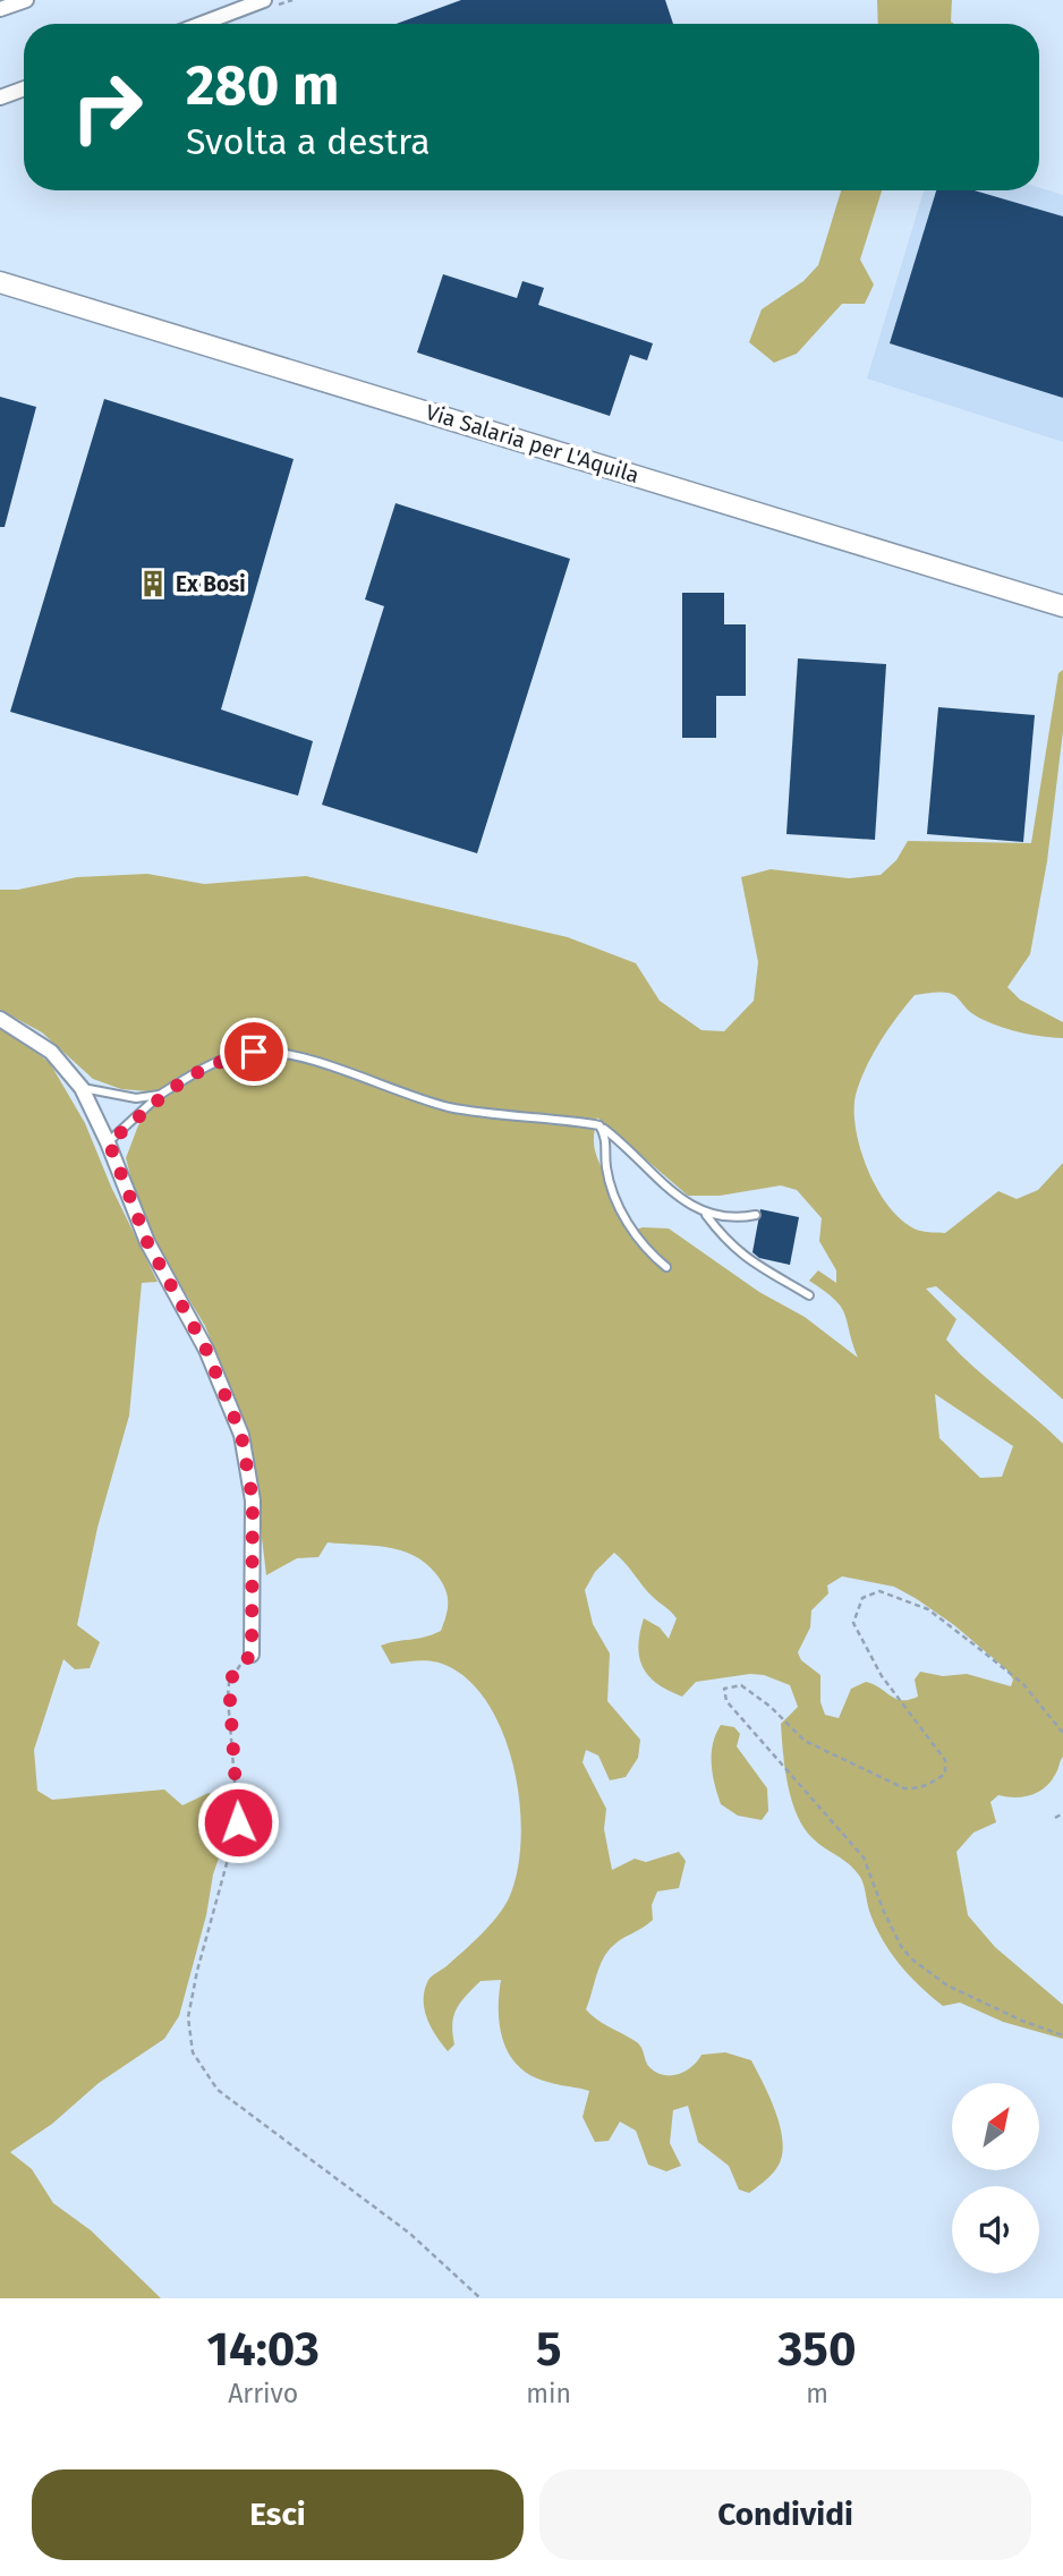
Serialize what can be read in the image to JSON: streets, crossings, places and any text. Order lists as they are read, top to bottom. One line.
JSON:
{"streets":{"main road":["Via Salaria per L'Aquila"]},"places":{"building":["Ex Bosi"]},"north":"top right","page":{"turn":["280 m","Svolta a destra"],"eta":["14:03","Arrivo","5","min","350","m"],"buttons":["Esci","Condividi"]}}
